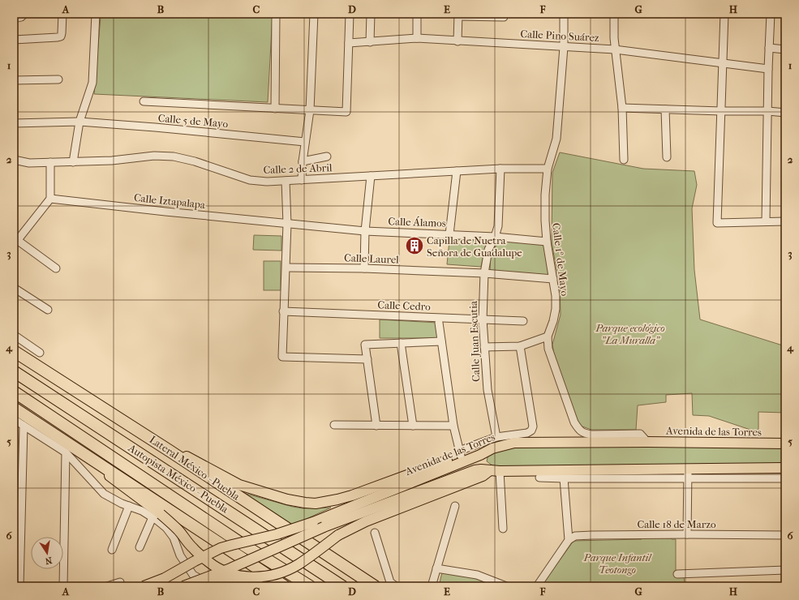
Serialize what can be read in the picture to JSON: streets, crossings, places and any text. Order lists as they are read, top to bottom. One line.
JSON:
{"streets":{"highway":["Lateral México - Puebla","Autopista México - Puebla"],"main road":["Avenida de las Torres"],"street":["Calle Pino Suárez","Calle 5 de Mayo","Calle 2 de Abril","Calle Iztapalapa","Calle Álamos","Calle Laurel","Calle 1º de Mayo","Calle Cedro","Calle Juan Escutia","Calle 18 de Marzo"]},"crossings":[["Calle Pino Suárez","Calle 1º de Mayo"],["Calle 2 de Abril","Calle 1º de Mayo"],["Calle 2 de Abril","Calle Juan Escutia"],["Calle Iztapalapa","Calle Álamos"],["Calle Álamos","Calle 1º de Mayo"],["Calle Álamos","Calle Juan Escutia"],["Calle Laurel","Calle 1º de Mayo"],["Calle Laurel","Calle Juan Escutia"],["Calle 1º de Mayo","Avenida de las Torres"],["Calle Cedro","Calle Juan Escutia"]],"parks":["Parque ecológico \"La Muralla\"","Parque Infantil Teotongo"],"places":{"building":["Capilla de Nuetra Señora de Guadalupe"]},"north":"bottom","grid":{"columns":["A","B","C","D","E","F","G","H"],"rows":["1","2","3","4","5","6"]}}
